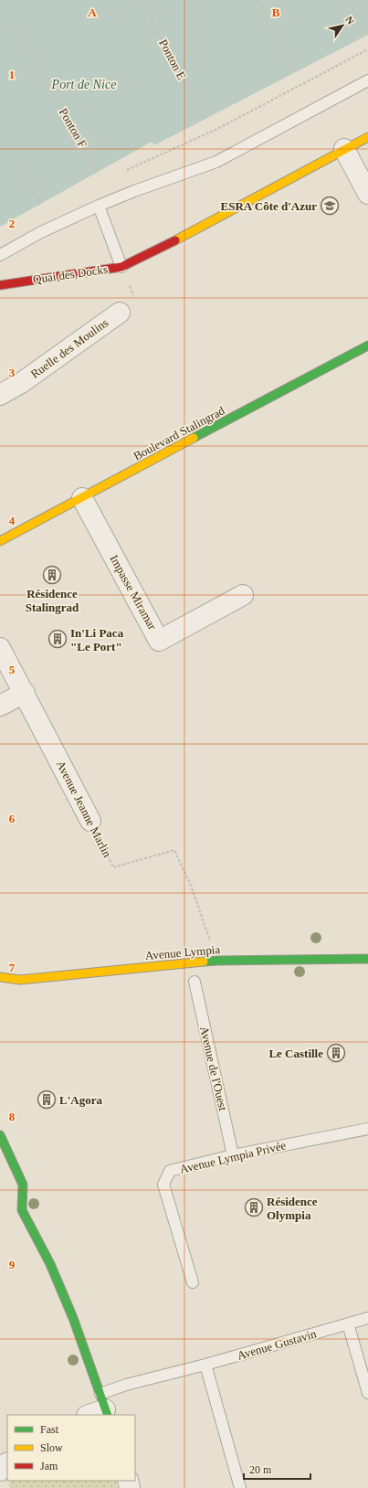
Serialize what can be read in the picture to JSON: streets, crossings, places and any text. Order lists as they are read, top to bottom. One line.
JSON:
{"streets":{"street":["Quai des Docks","Ruelle des Moulins","Boulevard Stalingrad","Impasse Miramar","Avenue Jeanne Marlin","Avenue Lympia"],"lane":["Avenue de l'Ouest","Avenue Lympia Privée","Avenue Gustavin"],"path":["Ponton E","Ponton F"]},"crossings":[["Boulevard Stalingrad","Impasse Miramar"],["Avenue Jeanne Marlin","Avenue Lympia"],["Avenue de l'Ouest","Avenue Lympia Privée"]],"water":["Port de Nice"],"places":{"school or university":["ESRA Côte d'Azur"],"building":["Résidence Stalingrad","In'Li Paca \"Le Port\"","Le Castille","L'Agora","Résidence Olympia"]},"legend":["Fast","Slow","Jam"],"scale_bar":"20 m","north":"top right","grid":{"columns":["A","B"],"rows":["1","2","3","4","5","6","7","8","9"]}}
